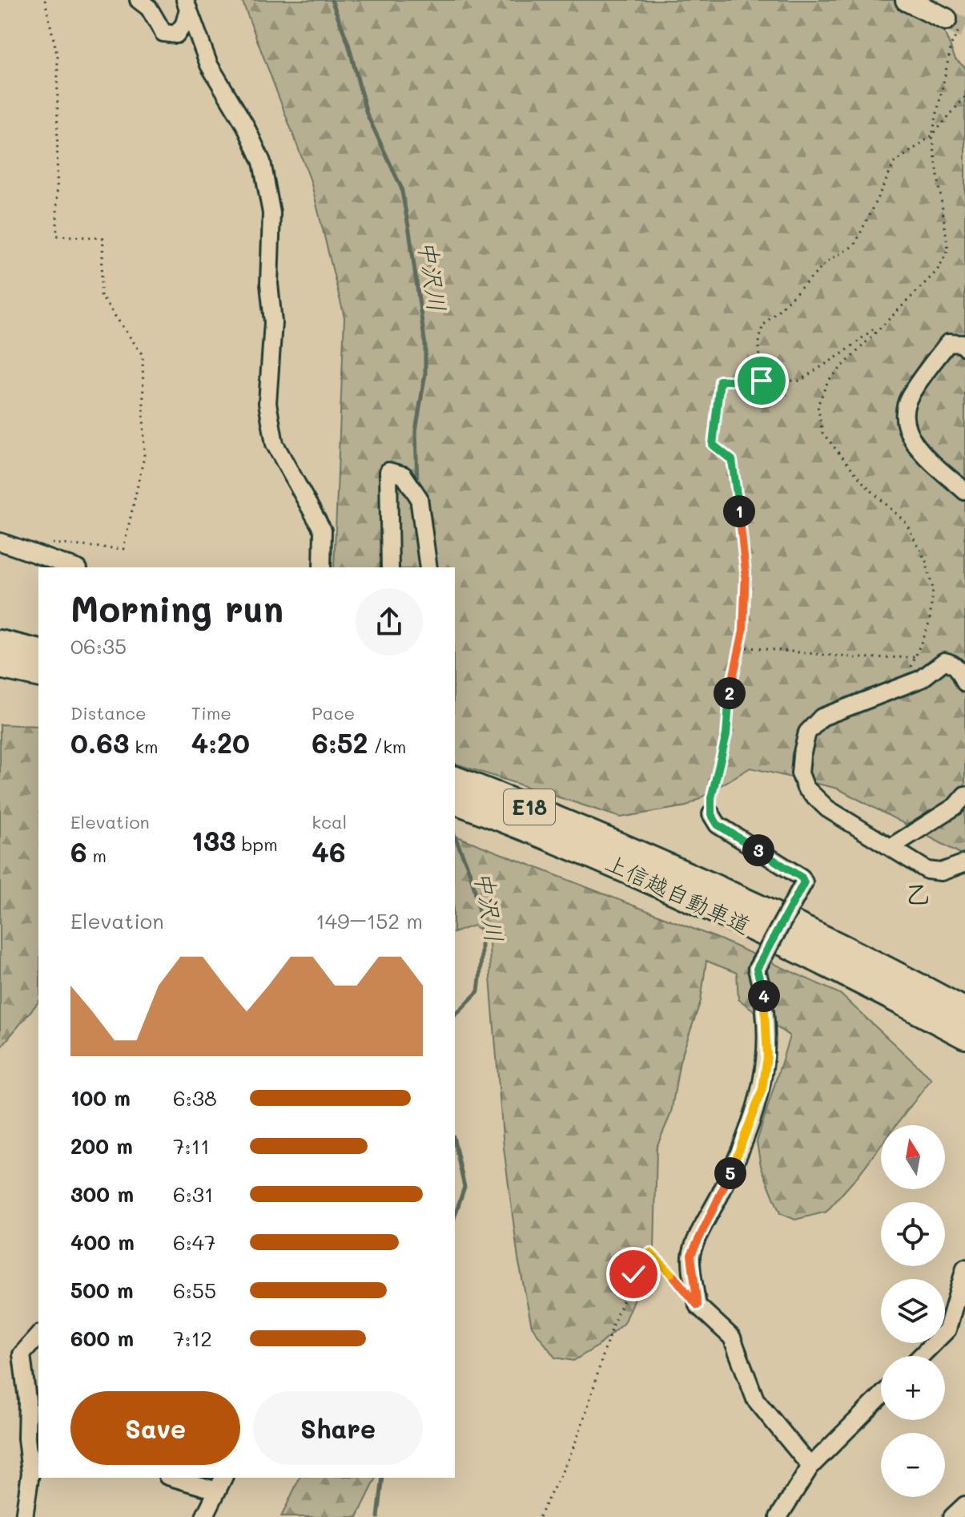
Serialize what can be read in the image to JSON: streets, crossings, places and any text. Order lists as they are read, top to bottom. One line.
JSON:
{"streets":{"highway":["E18","上信越自動車道"]},"districts":["乙"],"water":["中沢川"],"north":"top","page":{"pins":["1","2","3","4","5"],"heading":["Morning run","06:35"],"stats":[["Distance","0.63 km"],["Time","4:20"],["Pace","6:52 /km"],["Elevation","6 m"],["133 bpm"],["kcal","46"]],"chart":["Elevation","149–152 m"],"list":[{"name":"100 m","note":"6:38"},{"name":"200 m","note":"7:11"},{"name":"300 m","note":"6:31"},{"name":"400 m","note":"6:47"},{"name":"500 m","note":"6:55"},{"name":"600 m","note":"7:12"}],"map_buttons":["+","−"],"buttons":["Save","Share"]}}
